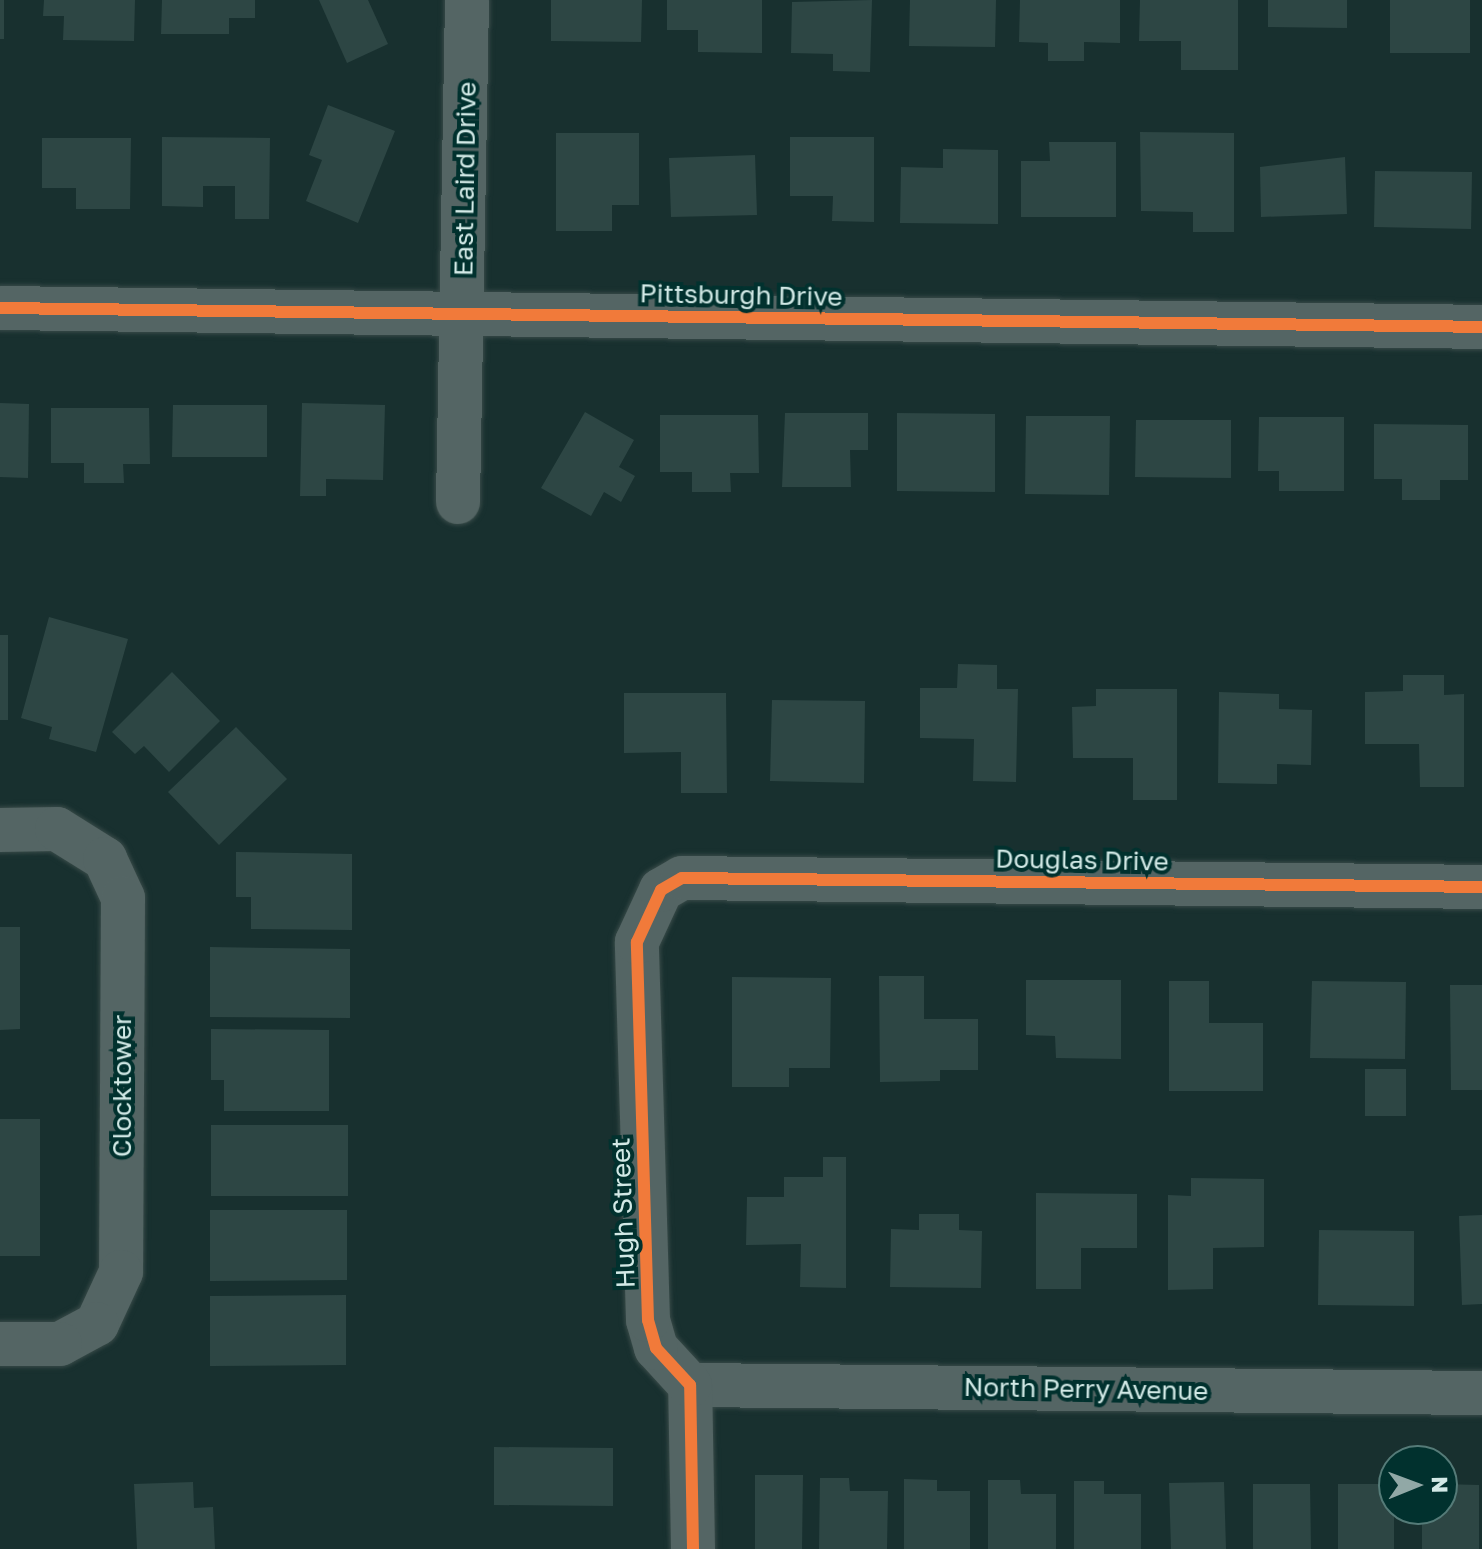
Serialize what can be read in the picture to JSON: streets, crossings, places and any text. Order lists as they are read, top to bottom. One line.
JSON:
{"streets":{"street":["East Laird Drive","Pittsburgh Drive","Douglas Drive","Clocktower","Hugh Street","North Perry Avenue"]},"crossings":[["East Laird Drive","Pittsburgh Drive"],["Douglas Drive","Hugh Street"],["Hugh Street","North Perry Avenue"]],"north":"right"}
